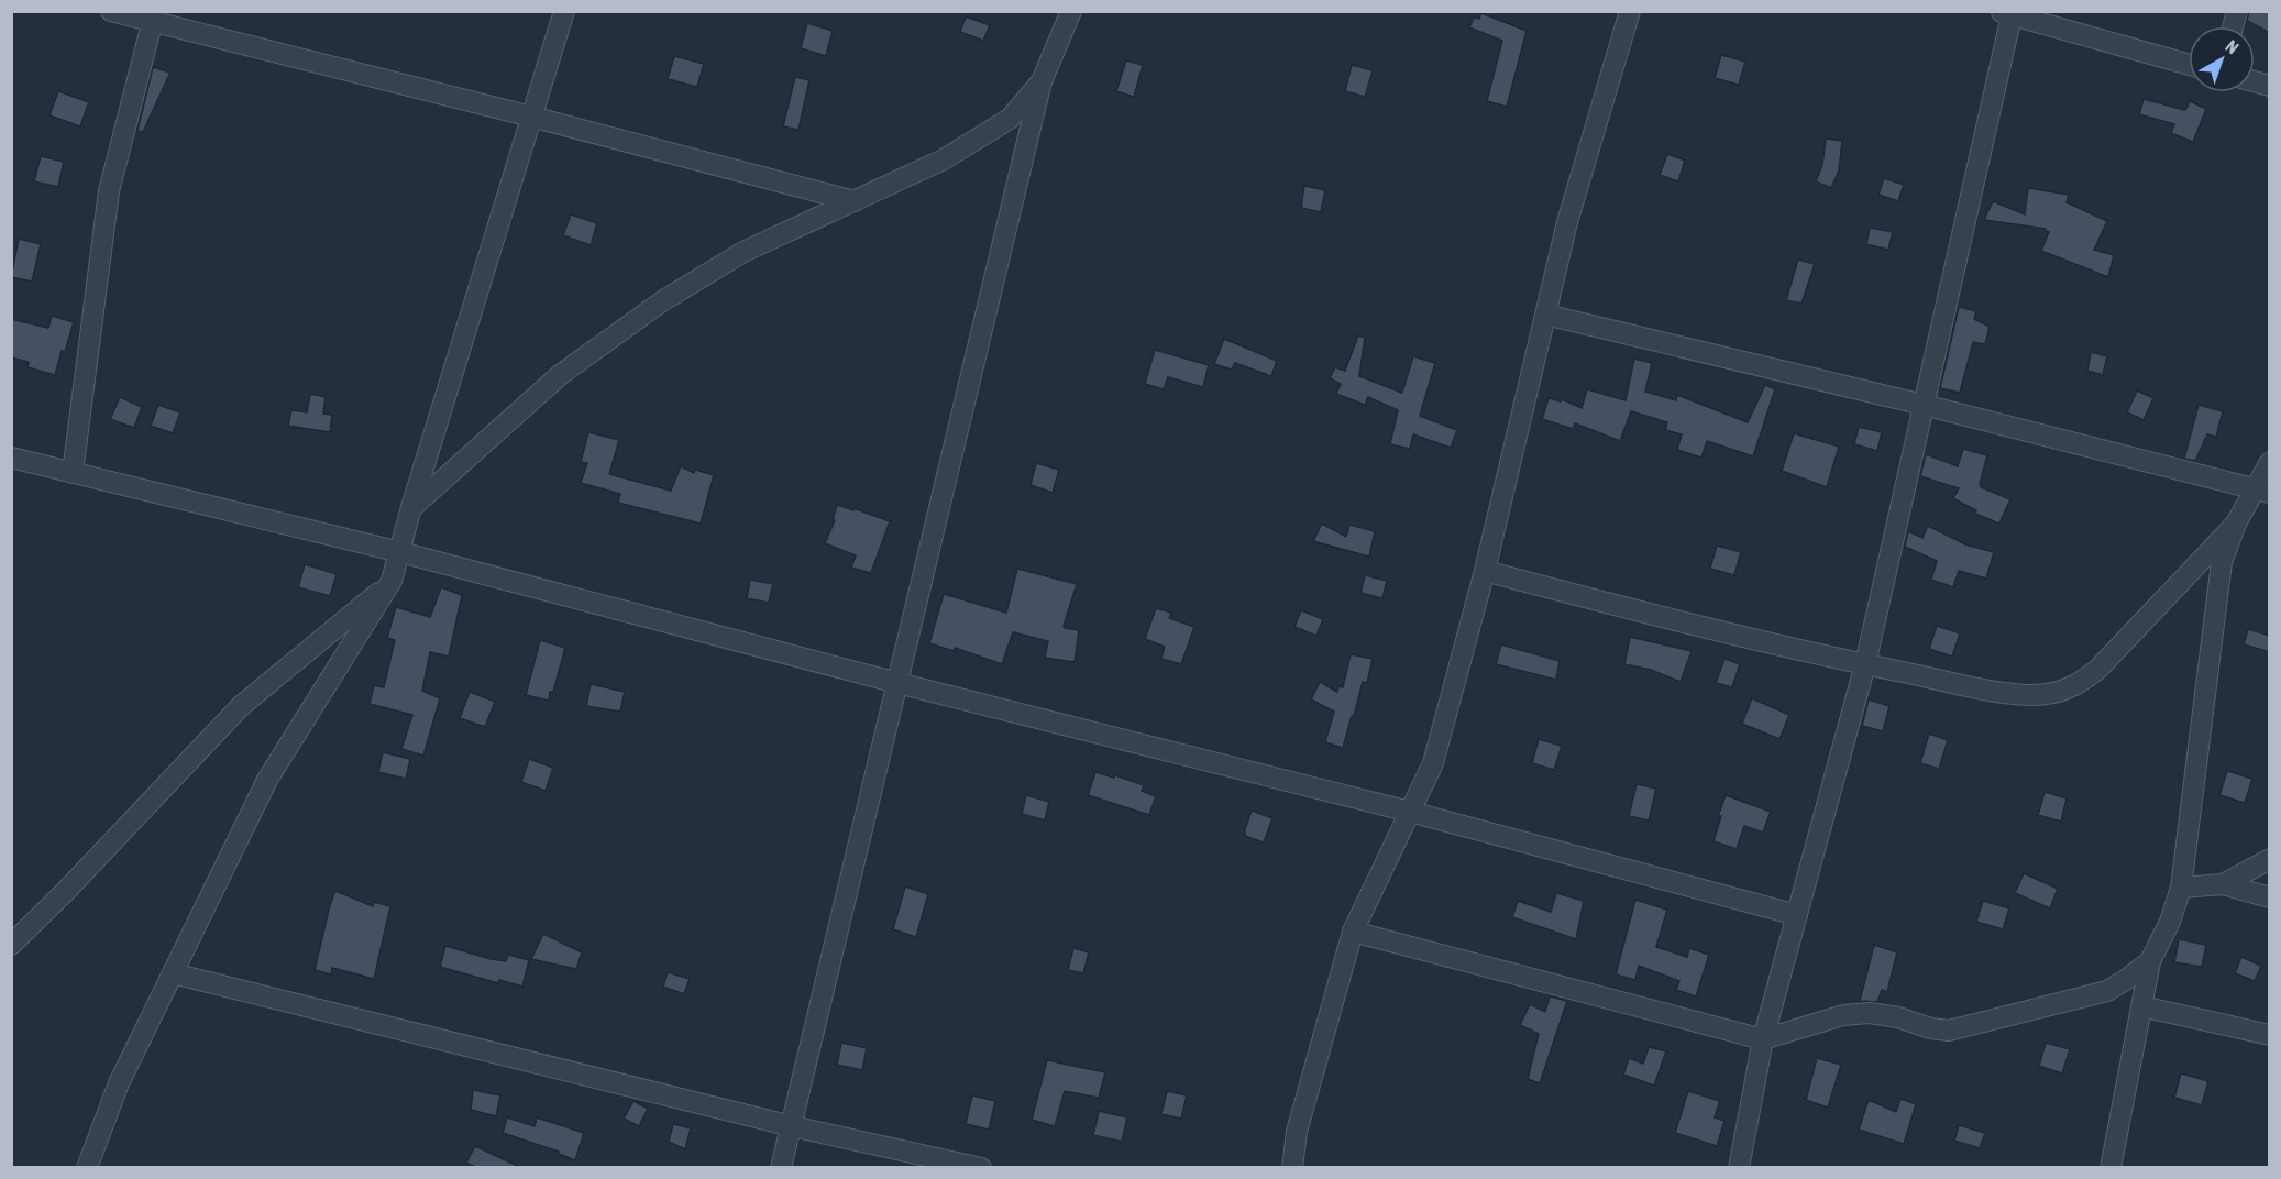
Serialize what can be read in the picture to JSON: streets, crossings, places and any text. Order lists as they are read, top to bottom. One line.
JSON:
{"north":"top right"}
